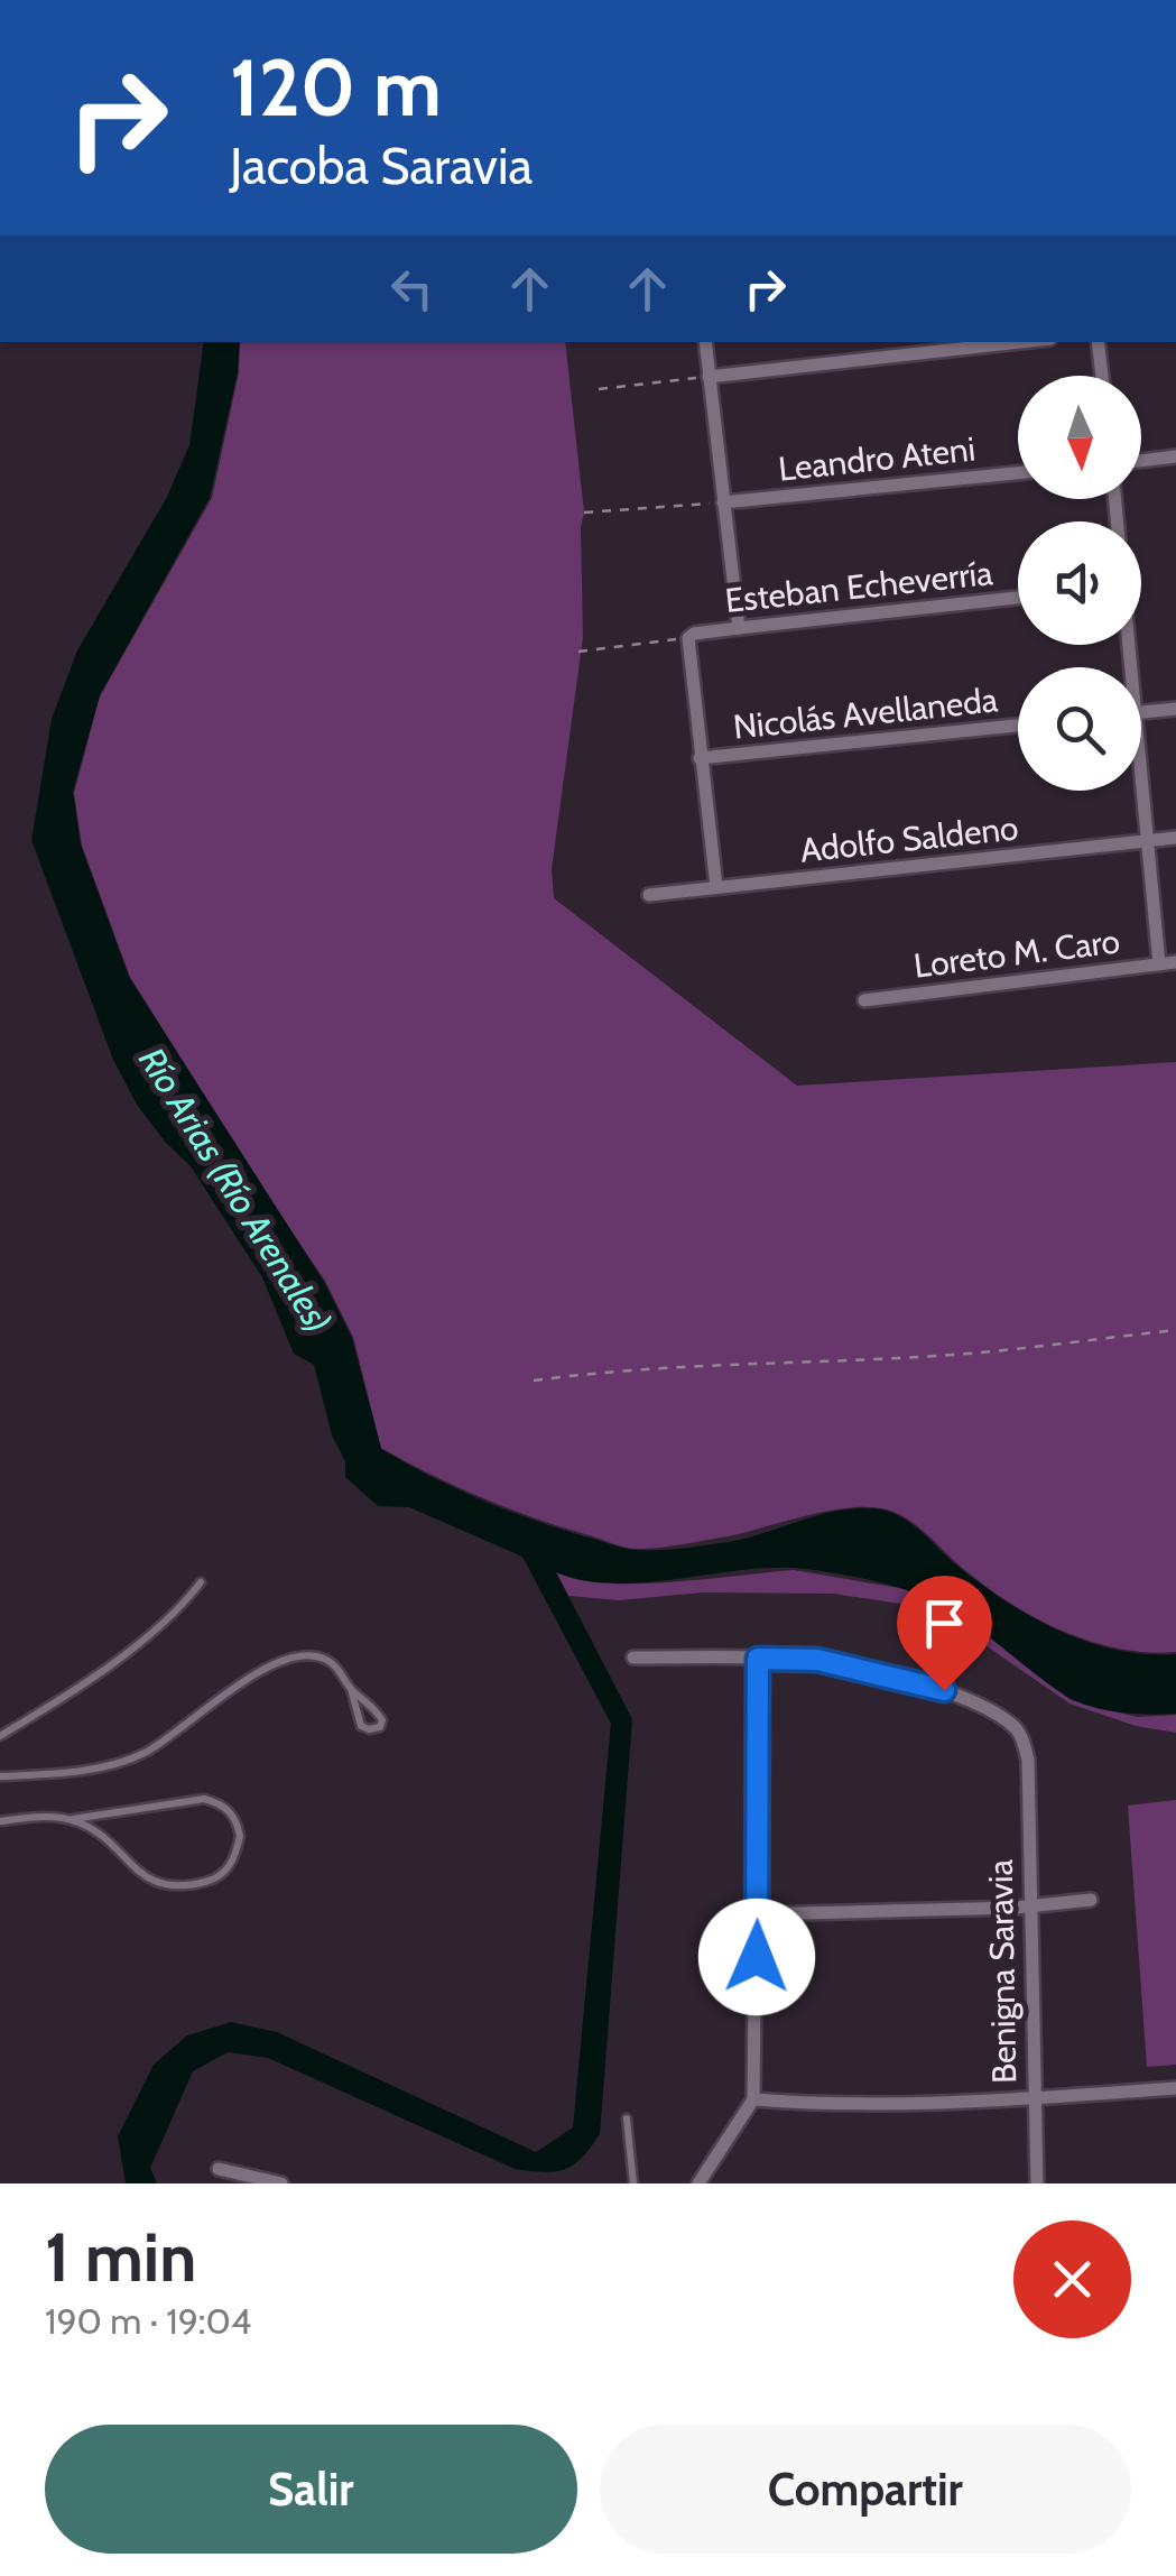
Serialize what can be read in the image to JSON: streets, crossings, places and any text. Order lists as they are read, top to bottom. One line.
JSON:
{"streets":{"street":["Leandro Ateni","Esteban Echeverría","Nicolás Avellaneda","Adolfo Saldeno","Loreto M. Caro","Benigna Saravia"]},"water":["Río Arias (Río Arenales)"],"north":"bottom","page":{"turn":["120 m","Jacoba Saravia"],"heading":["1 min","190 m · 19:04"],"buttons":["Salir","Compartir"]}}
